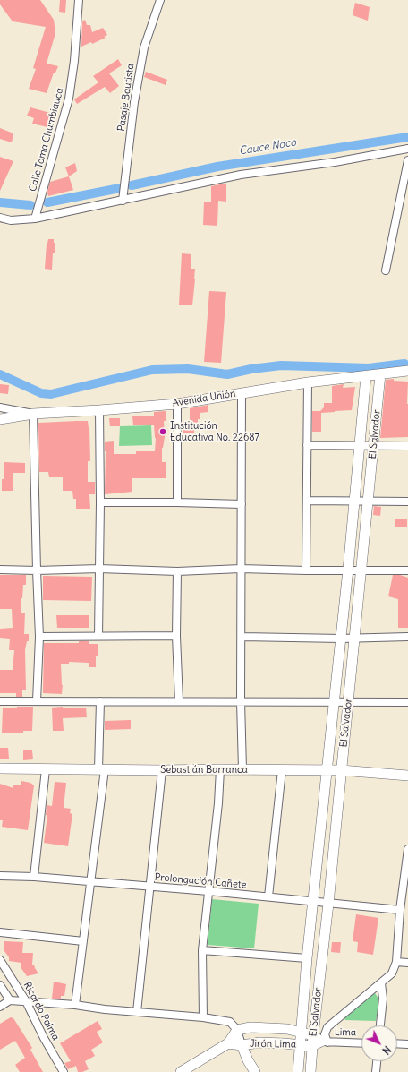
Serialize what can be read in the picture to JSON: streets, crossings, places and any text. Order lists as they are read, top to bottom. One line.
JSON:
{"streets":{"street":["Pasaje Bautista","Calle Toma Chumbiauca","Avenida Unión","El Salvador","Sebastián Barranca","Prolongación Cañete","Ricardo Palma","Lima","Jirón Lima"]},"crossings":[["Avenida Unión","El Salvador"],["El Salvador","Sebastián Barranca"],["El Salvador","Prolongación Cañete"],["El Salvador","Jirón Lima"],["Lima","Jirón Lima"]],"water":["Cauce Noco"],"places":["Institución Educativa No. 22687"],"north":"bottom right"}
